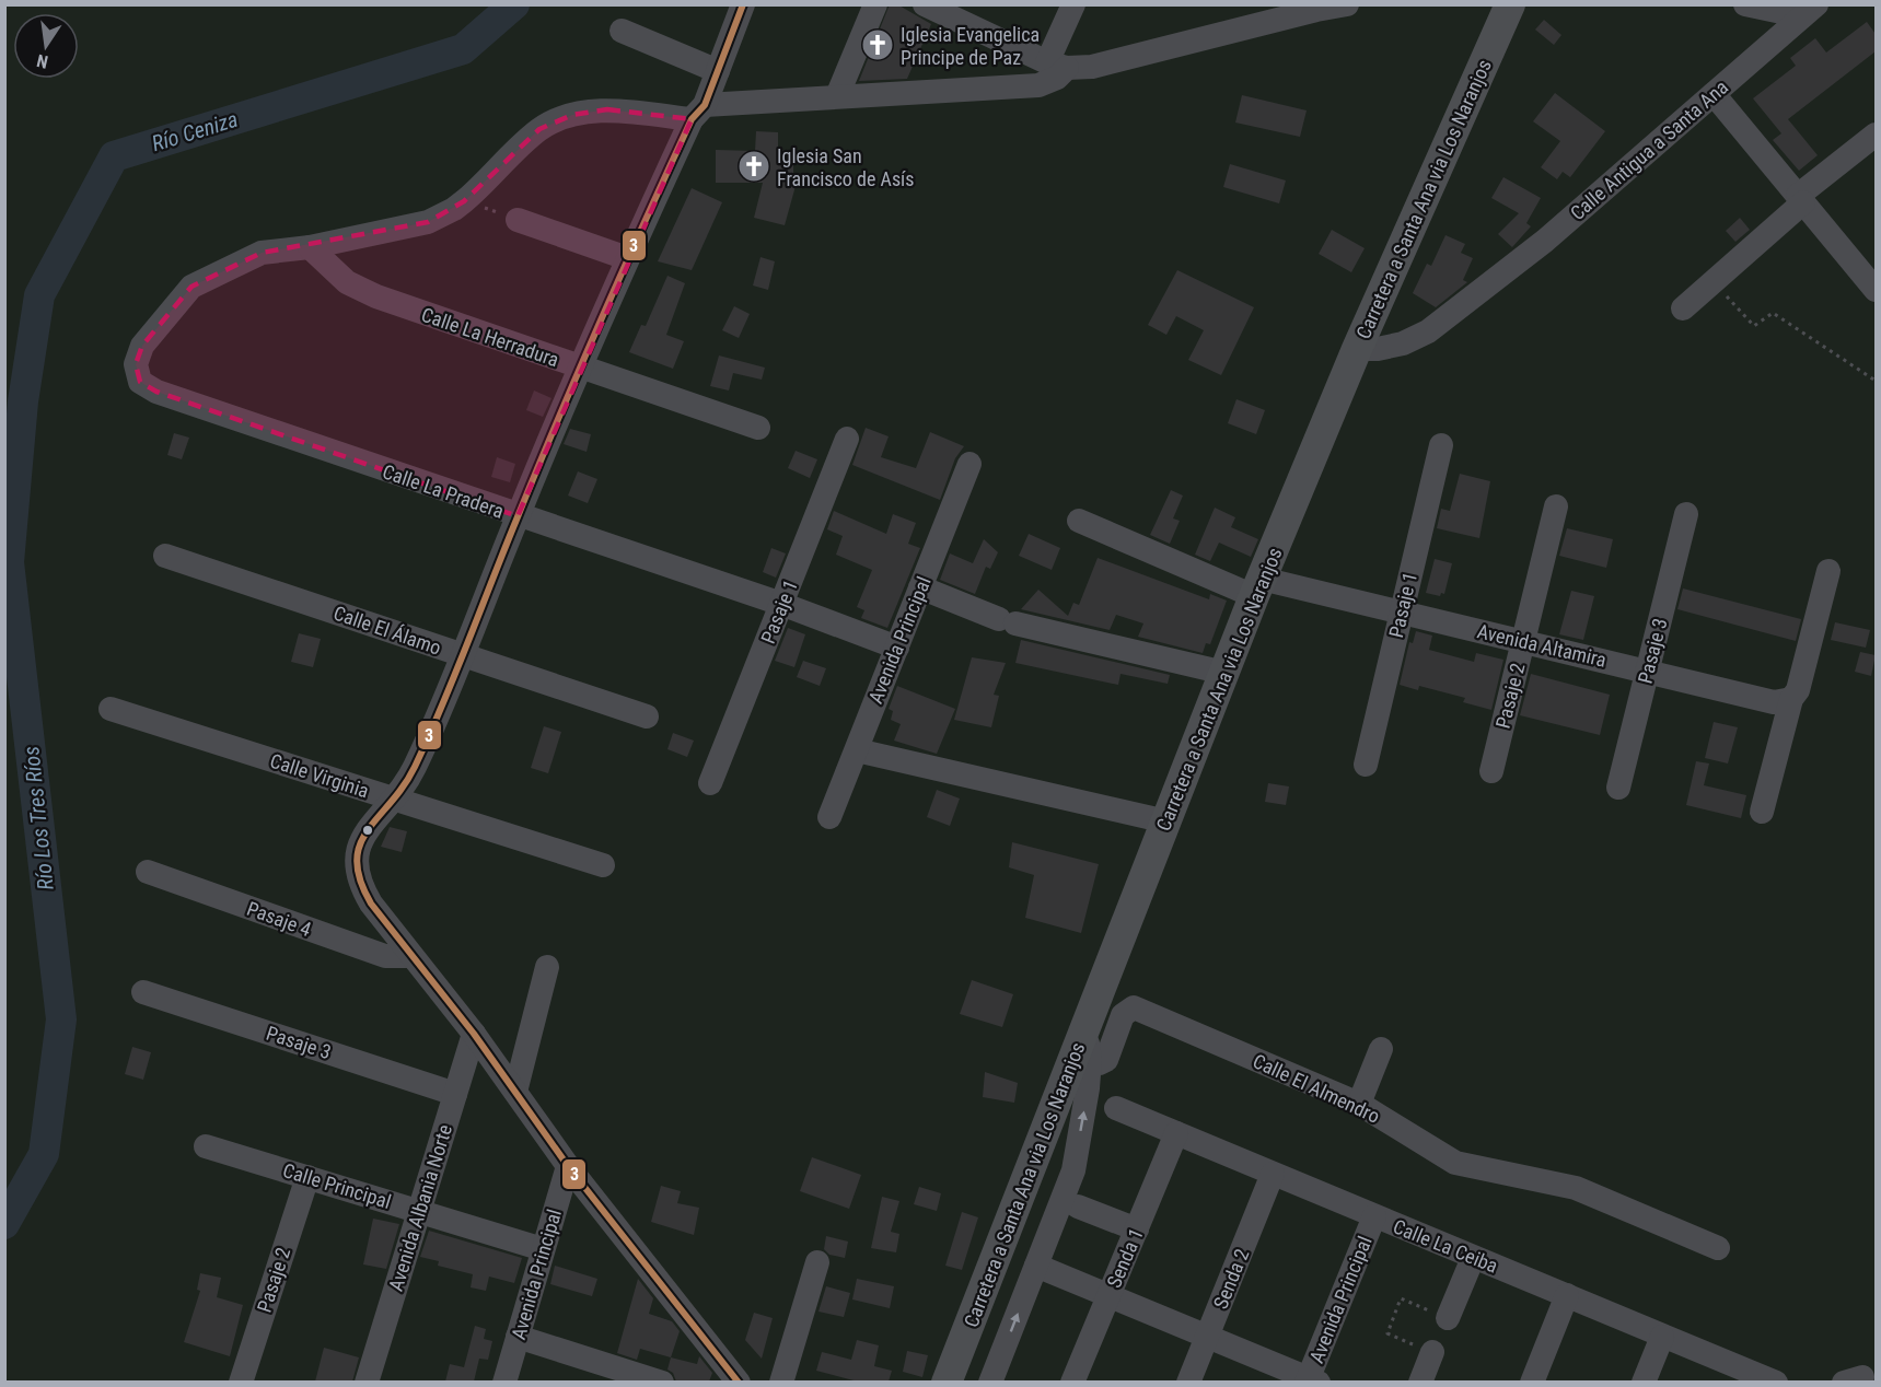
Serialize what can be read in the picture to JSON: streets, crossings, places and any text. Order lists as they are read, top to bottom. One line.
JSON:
{"streets":{"main road":["Carretera a Santa Ana via Los Naranjos"],"street":["Calle Antigua a Santa Ana","Calle La Herradura","Calle La Pradera","Pasaje 1","Calle El Álamo","Avenida Principal","Avenida Altamira","Pasaje 3","Pasaje 2","Calle Virginia","Pasaje 4","Calle El Almendro","Calle Principal","Avenida Albania Norte","Calle La Ceiba","Senda 1","Senda 2"]},"crossings":[["Calle Antigua a Santa Ana","Carretera a Santa Ana via Los Naranjos"],["Carretera a Santa Ana via Los Naranjos","Avenida Altamira"],["Calle La Herradura","Calle La Pradera"],["Calle La Pradera","Pasaje 1"],["Calle La Pradera","Avenida Principal"],["Pasaje 1","Avenida Altamira"],["Avenida Principal","Calle Principal"],["Avenida Principal","Calle La Ceiba"],["Avenida Altamira","Pasaje 3"],["Avenida Altamira","Pasaje 2"],["Pasaje 3","Avenida Albania Norte"],["Pasaje 2","Calle Principal"],["Calle Principal","Avenida Albania Norte"],["Calle La Ceiba","Senda 1"],["Calle La Ceiba","Senda 2"]],"water":["Río Ceniza","Río Los Tres Ríos"],"places":{"church":["Iglesia Evangelica Principe de Paz","Iglesia San Francisco de Asís"]},"lines":["transit line 3"],"north":"bottom"}
